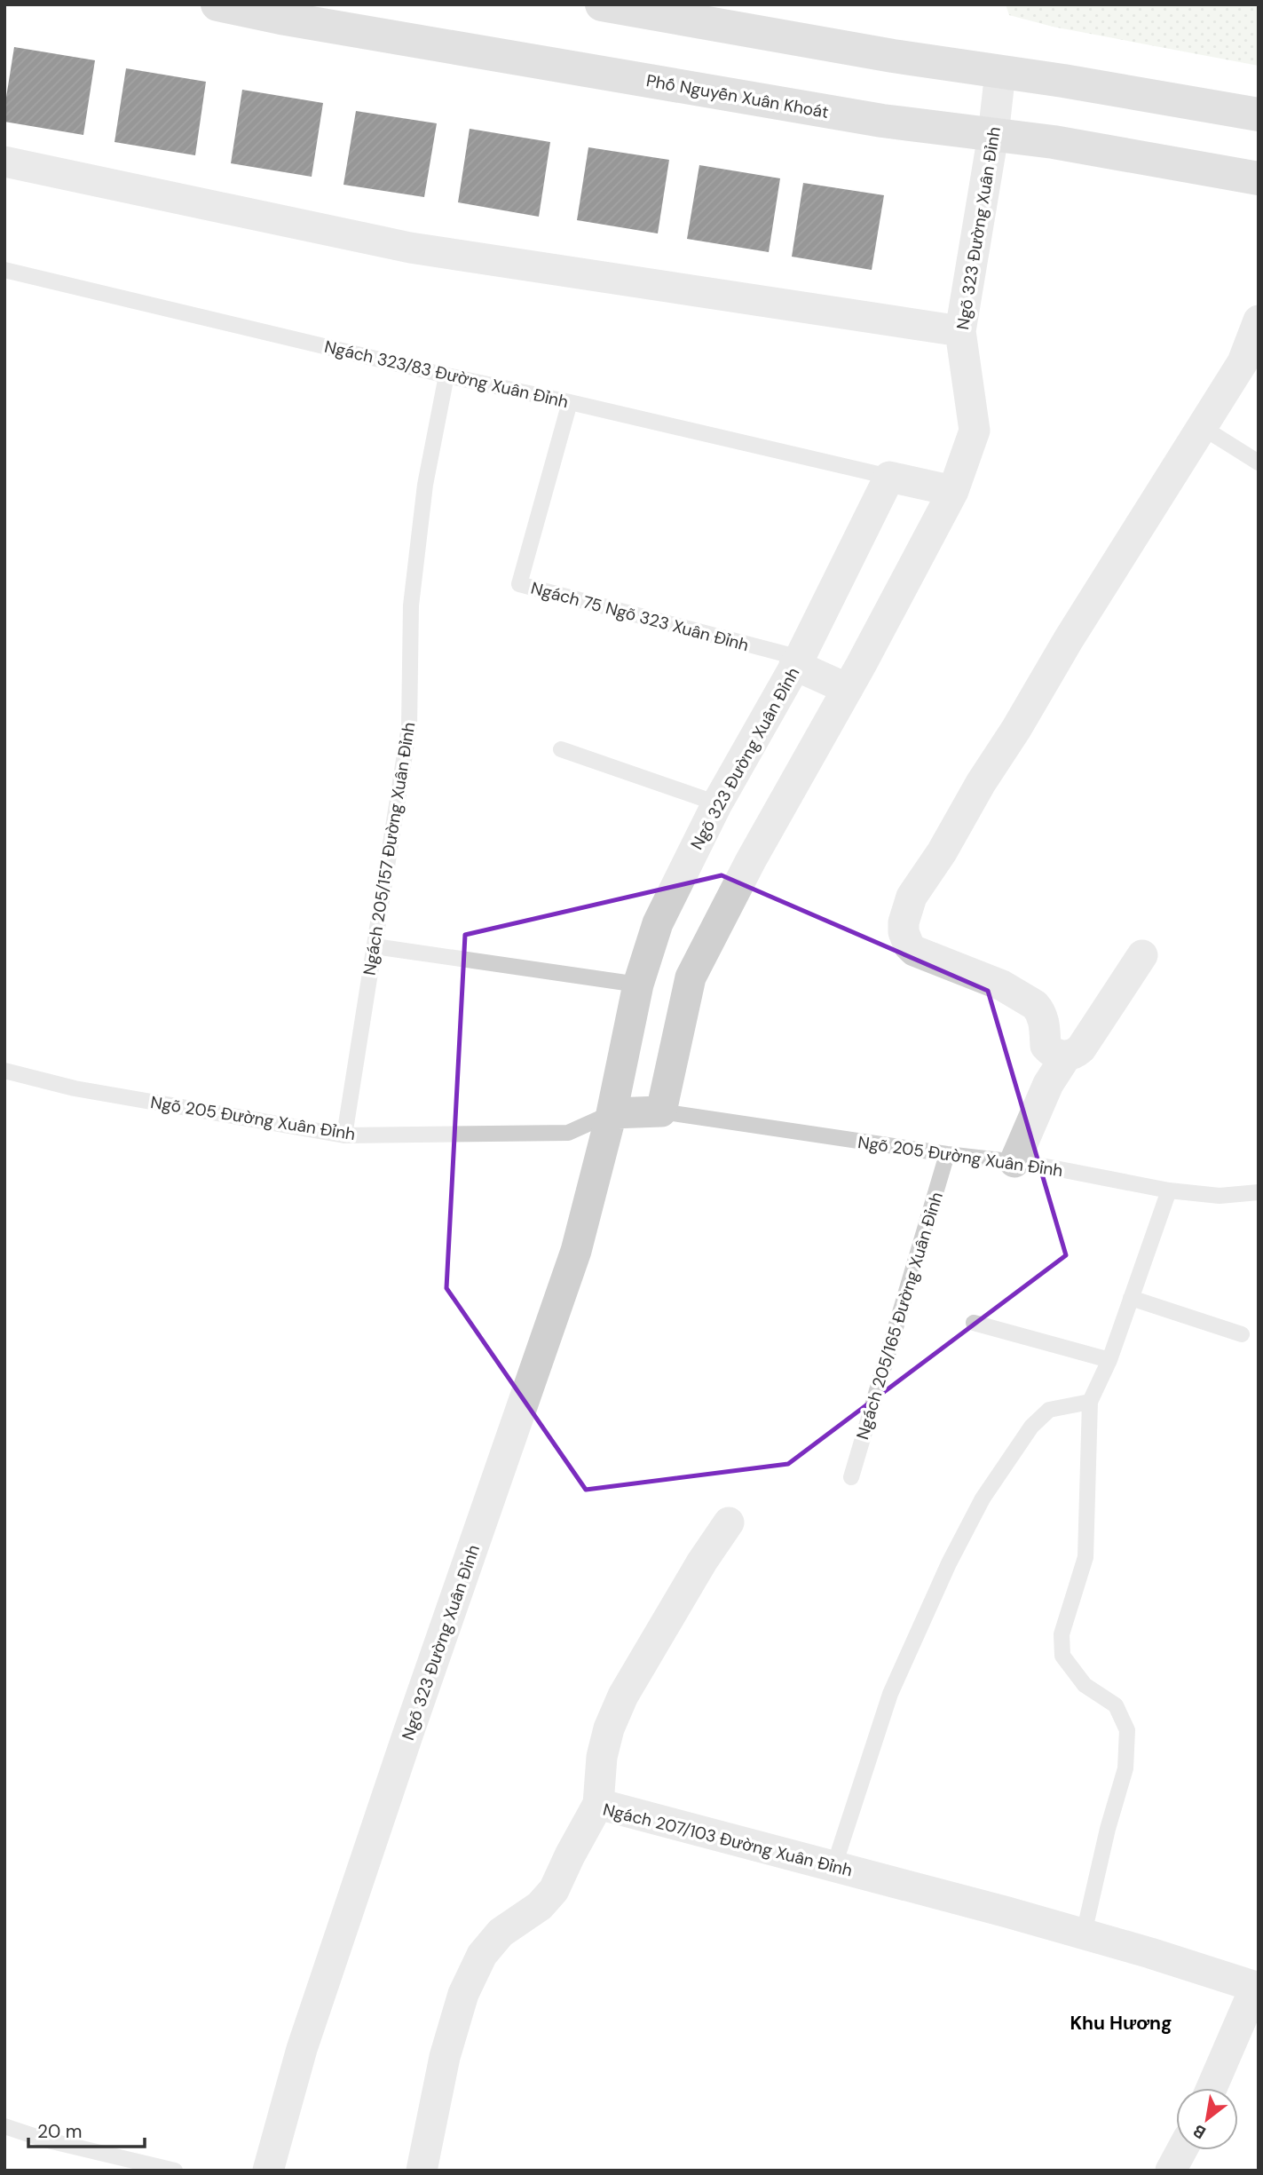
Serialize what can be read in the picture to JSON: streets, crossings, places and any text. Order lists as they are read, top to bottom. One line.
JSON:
{"streets":{"street":["Phố Nguyễn Xuân Khoát","Ngõ 323 Đường Xuân Đỉnh","Ngách 207/103 Đường Xuân Đỉnh"],"lane":["Ngách 323/83 Đường Xuân Đỉnh","Ngách 75 Ngõ 323 Xuân Đỉnh","Ngách 205/157 Đường Xuân Đỉnh","Ngõ 205 Đường Xuân Đỉnh","Ngách 205/165 Đường Xuân Đỉnh"]},"crossings":[["Phố Nguyễn Xuân Khoát","Ngõ 323 Đường Xuân Đỉnh"],["Ngõ 323 Đường Xuân Đỉnh","Ngách 323/83 Đường Xuân Đỉnh"],["Ngõ 323 Đường Xuân Đỉnh","Ngách 75 Ngõ 323 Xuân Đỉnh"],["Ngõ 323 Đường Xuân Đỉnh","Ngõ 205 Đường Xuân Đỉnh"],["Ngách 323/83 Đường Xuân Đỉnh","Ngách 75 Ngõ 323 Xuân Đỉnh"],["Ngách 323/83 Đường Xuân Đỉnh","Ngách 205/157 Đường Xuân Đỉnh"],["Ngách 205/157 Đường Xuân Đỉnh","Ngõ 205 Đường Xuân Đỉnh"],["Ngõ 205 Đường Xuân Đỉnh","Ngách 205/165 Đường Xuân Đỉnh"]],"districts":["Khu Hương"],"scale_bar":"20 m","north":"bottom left"}
